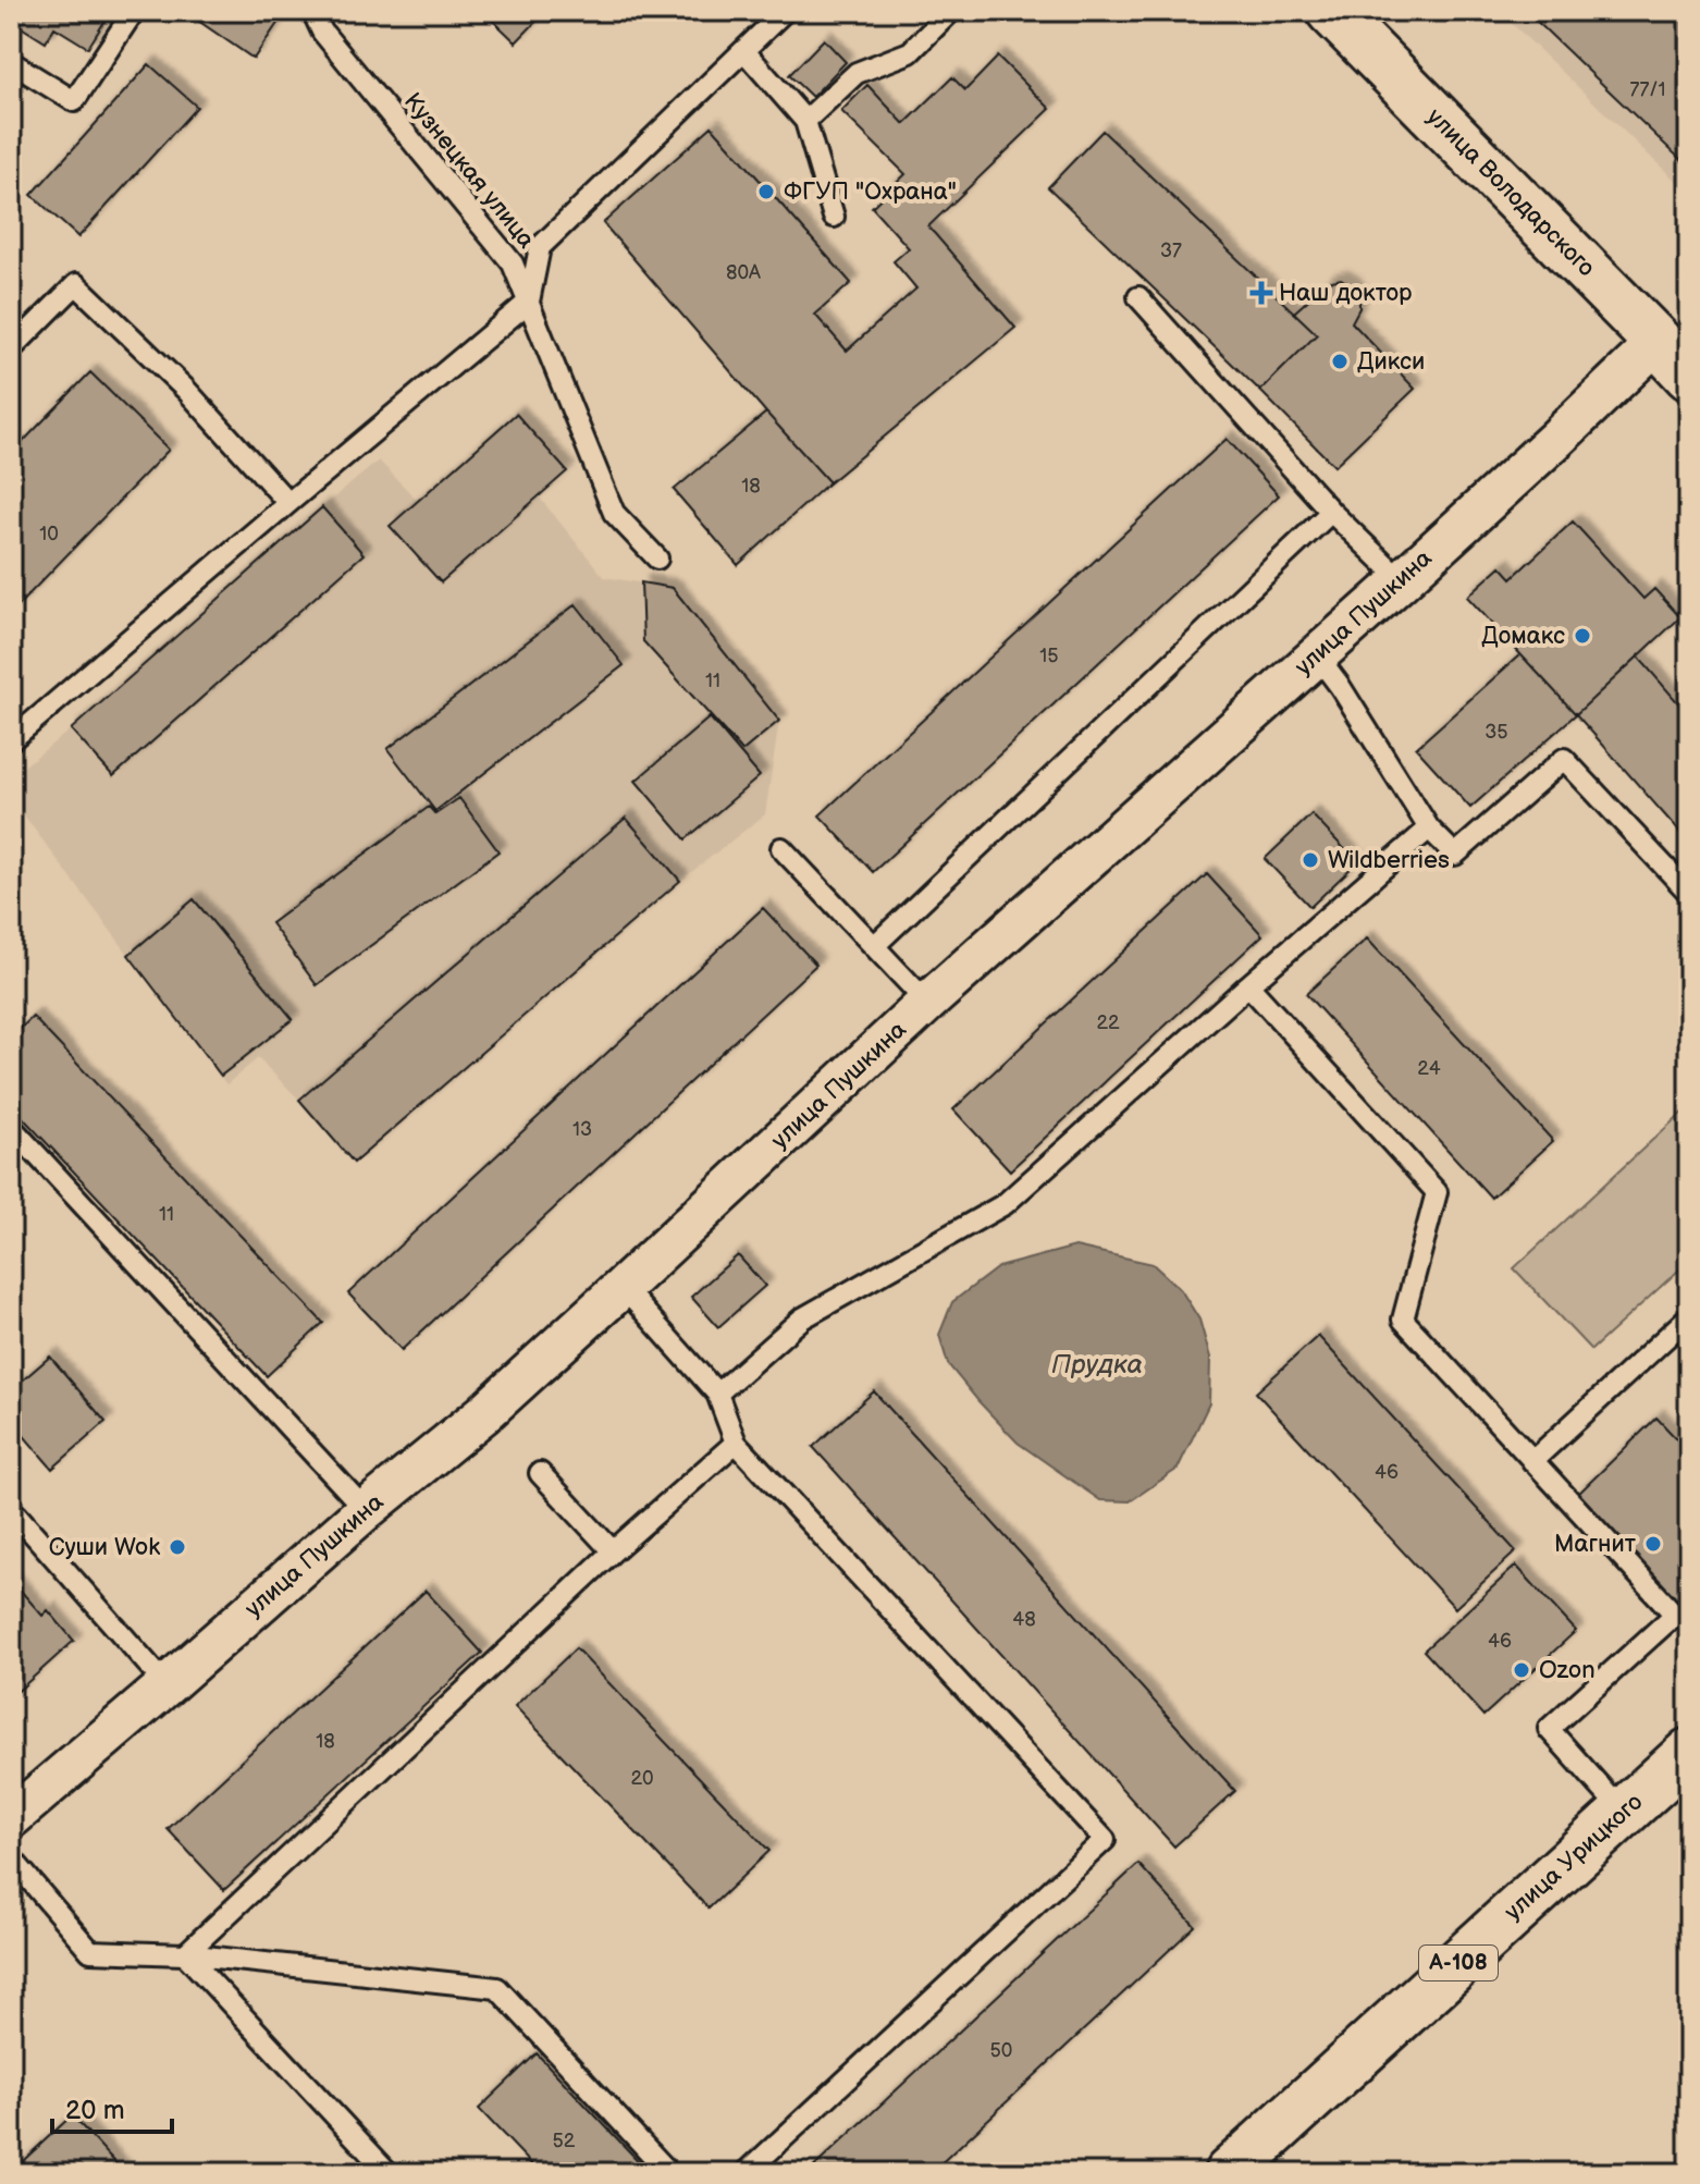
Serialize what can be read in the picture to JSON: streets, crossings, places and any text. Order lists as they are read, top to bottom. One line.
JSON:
{"streets":{"main road":["улица Володарского","улица Урицкого","А-108"],"street":["улица Пушкина"],"lane":["Кузнецкая улица"]},"crossings":[["улица Володарского","улица Пушкина"]],"water":["Прудка"],"places":{"other":["ФГУП \"Охрана\"","Дикси","Домакс","Wildberries","Магнит","Суши Wok","Ozon"],"health":["Наш доктор"]},"house_numbers":["77/1","37","80А","18","10","15","11","35","22","24","13","11","46","48","46","18","20","50","52"],"scale_bar":"20 m"}
